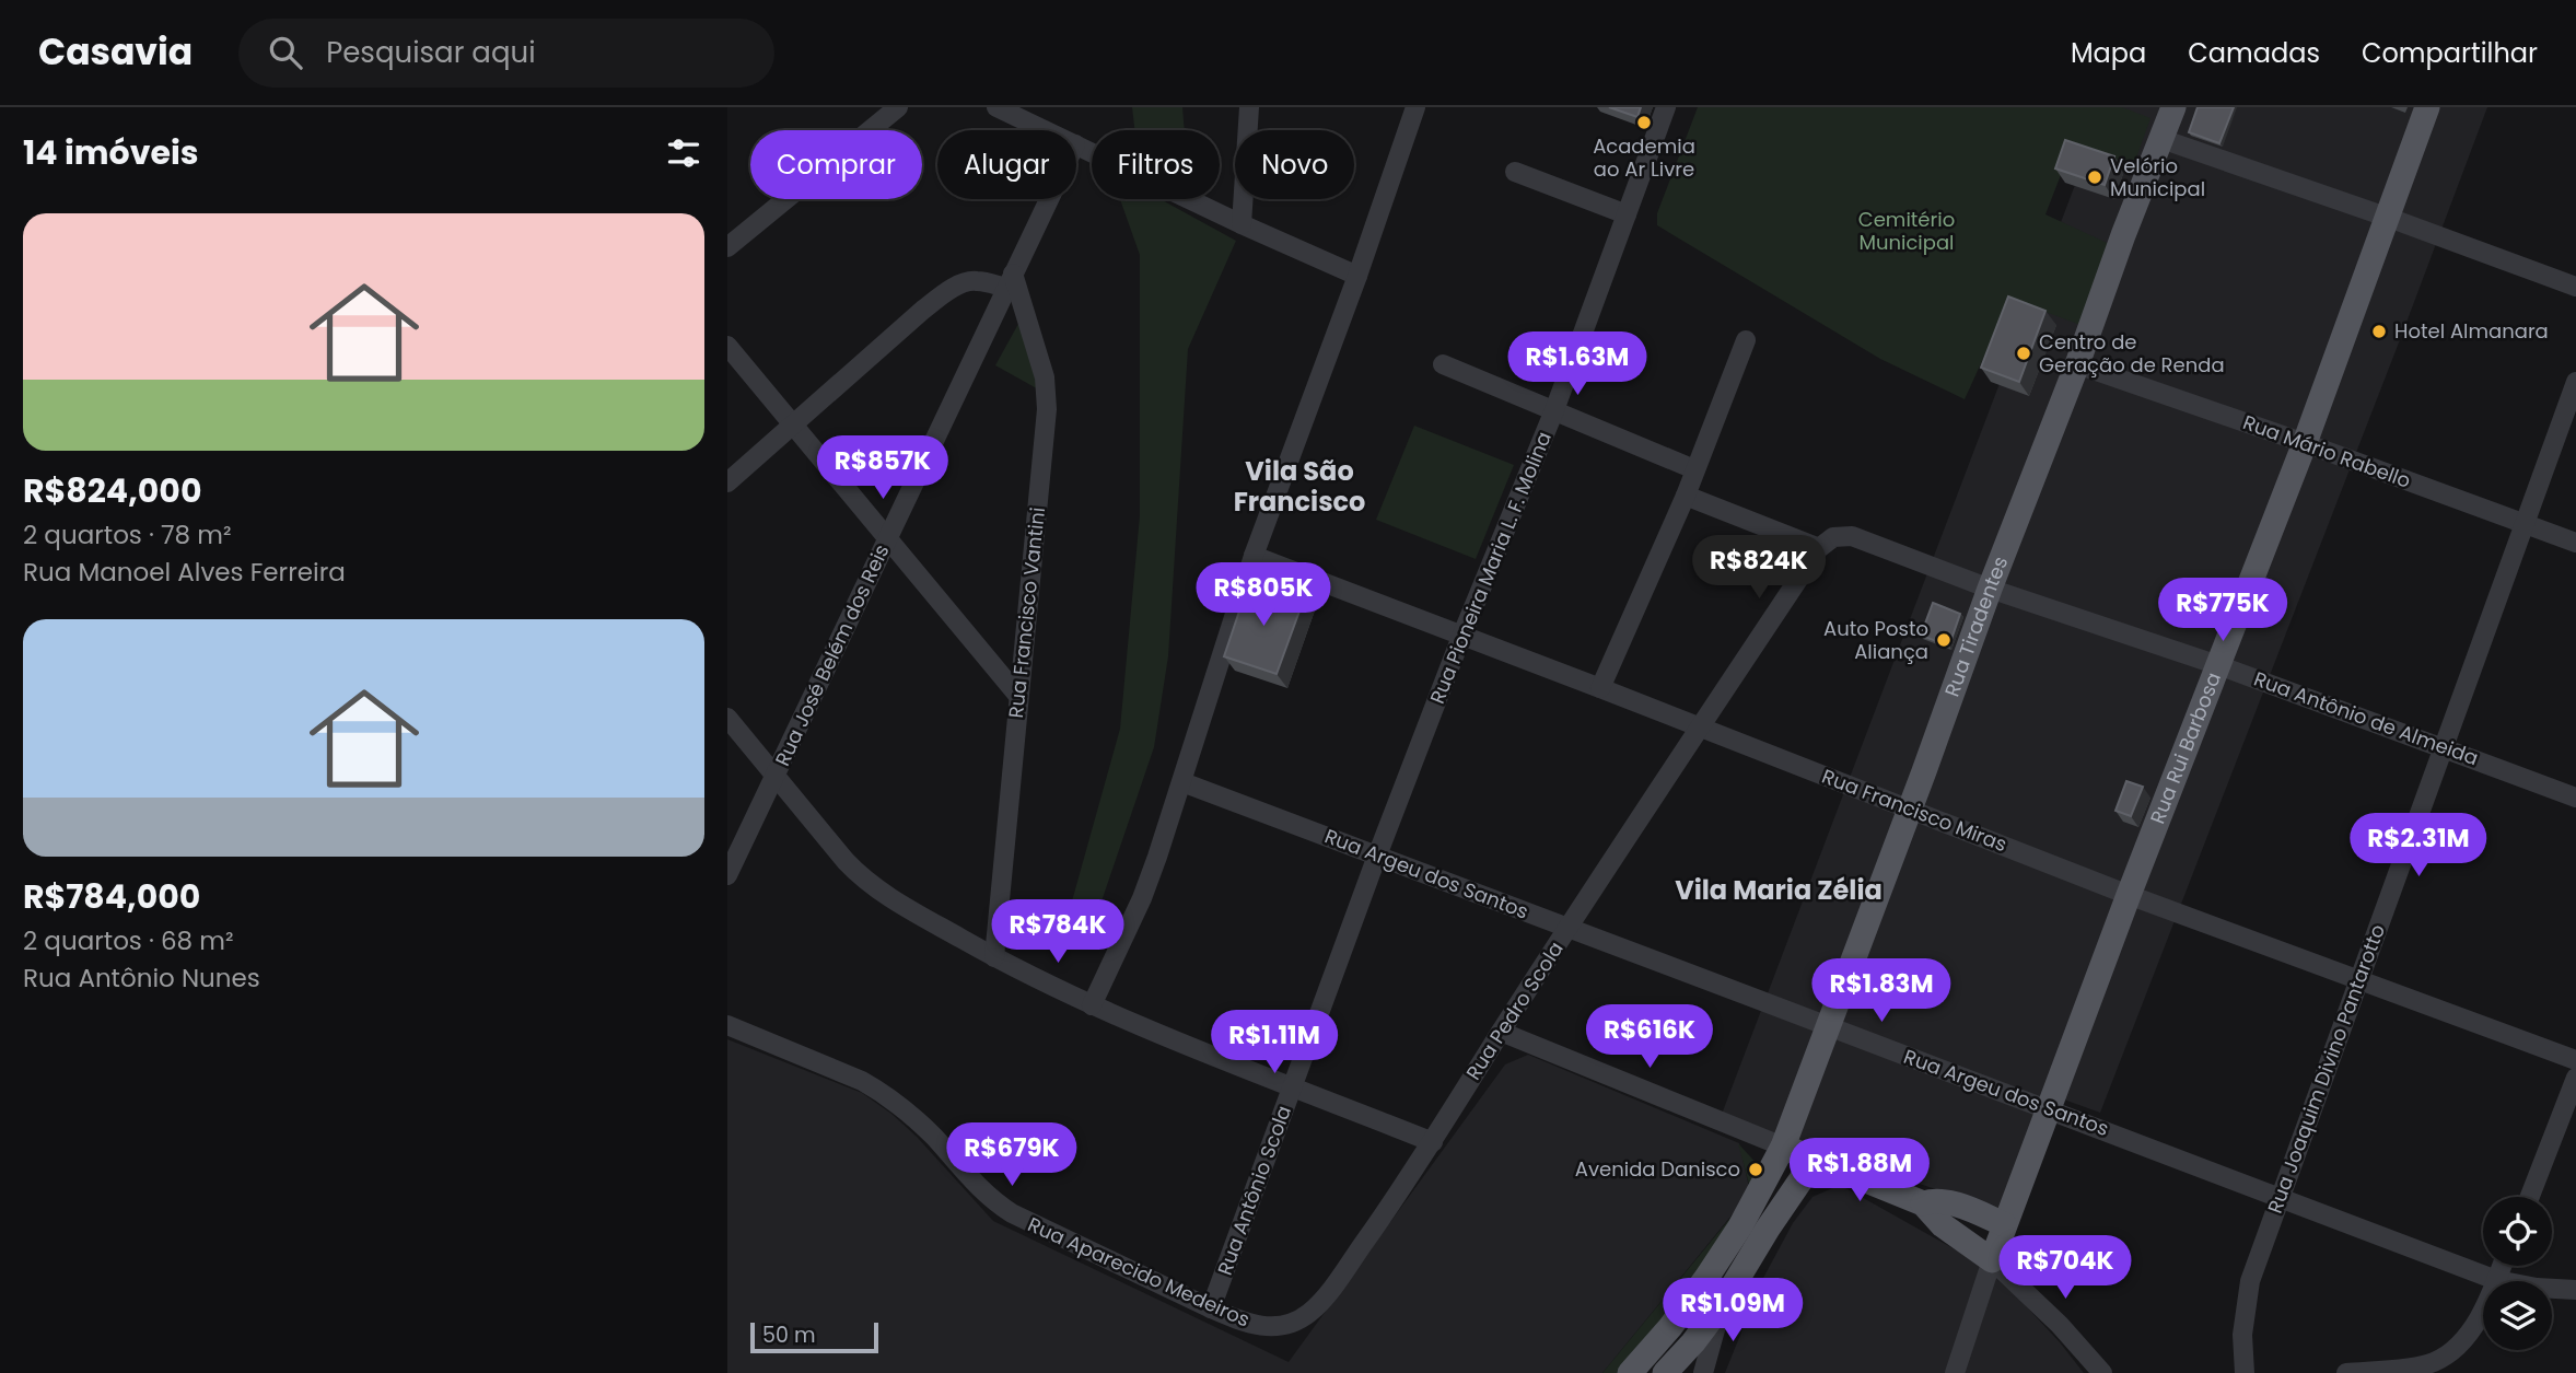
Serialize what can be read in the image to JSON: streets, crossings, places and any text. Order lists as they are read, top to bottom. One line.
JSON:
{"streets":{"main road":["Rua Tiradentes","Rua Rui Barbosa"],"street":["Rua Mário Rabello","Rua Pioneira Maria L. F. Molina","Rua Francisco Vantini","Rua José Belém dos Reis","Rua Antônio de Almeida","Rua Francisco Miras","Rua Argeu dos Santos","Rua Pedro Scola","Rua Joaquim Divino Pantarotto","Rua Antônio Scola","Rua Aparecido Medeiros"]},"crossings":[["Rua Mário Rabello","Rua Tiradentes"],["Rua Mário Rabello","Rua Rui Barbosa"],["Rua Mário Rabello","Rua Joaquim Divino Pantarotto"],["Rua Pioneira Maria L. F. Molina","Rua Francisco Miras"],["Rua Pioneira Maria L. F. Molina","Rua Argeu dos Santos"],["Rua Pioneira Maria L. F. Molina","Rua Antônio Scola"],["Rua Francisco Vantini","Rua José Belém dos Reis"],["Rua Tiradentes","Rua Antônio de Almeida"],["Rua Tiradentes","Rua Francisco Miras"],["Rua Tiradentes","Rua Argeu dos Santos"],["Rua Antônio de Almeida","Rua Rui Barbosa"],["Rua Antônio de Almeida","Rua Pedro Scola"],["Rua Antônio de Almeida","Rua Joaquim Divino Pantarotto"],["Rua Rui Barbosa","Rua Francisco Miras"],["Rua Rui Barbosa","Rua Argeu dos Santos"],["Rua Francisco Miras","Rua Pedro Scola"],["Rua Francisco Miras","Rua Joaquim Divino Pantarotto"],["Rua Argeu dos Santos","Rua Pedro Scola"],["Rua Argeu dos Santos","Rua Joaquim Divino Pantarotto"],["Rua Argeu dos Santos","Rua Antônio Scola"],["Rua Pedro Scola","Rua Aparecido Medeiros"],["Rua Antônio Scola","Rua Aparecido Medeiros"]],"districts":["Vila São Francisco","Vila Maria Zélia"],"parks":["Cemitério Municipal"],"places":["Academia ao Ar Livre","Velório Municipal","Hotel Almanara","Centro de Geração de Renda","Auto Posto Aliança","Avenida Danisco"],"scale_bar":"50 m","page":{"header":"Casavia","search":"Pesquisar aqui","nav":["Mapa","Camadas","Compartilhar"],"heading":"14 imóveis","chip":["Comprar","Alugar","Filtros","Novo"],"list":[{"name":"R$824,000","note":"2 quartos · 78 m² · Rua Manoel Alves Ferreira"},{"name":"R$784,000","note":"2 quartos · 68 m² · Rua Antônio Nunes"}],"price":["R$1.63M","R$857K","R$824K","R$805K","R$775K","R$2.31M","R$784K","R$1.83M","R$616K","R$1.11M","R$679K","R$1.88M","R$704K","R$1.09M"],"scale":"50 m"}}
